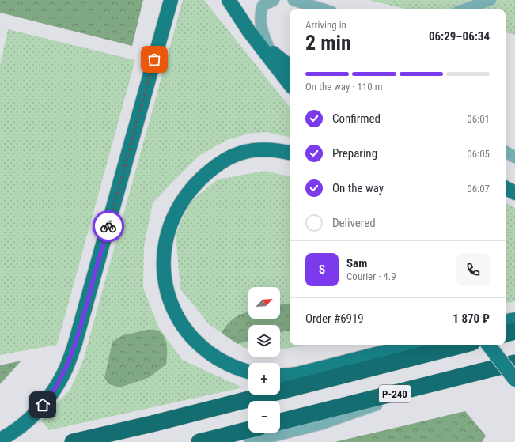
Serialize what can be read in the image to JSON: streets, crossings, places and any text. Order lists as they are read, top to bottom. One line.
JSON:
{"streets":{"highway":["Р-240"]},"north":"top right","page":{"heading":["2 min","Arriving in","06:29–06:34"],"panel":["Sam","Courier · 4.9","Order #6919","1 870 ₽"],"bar":"On the way · 110 m","list":[["Confirmed","06:01"],["Preparing","06:05"],["On the way","06:07"],"Delivered"],"round":"S","map_buttons":["+","−"]}}
